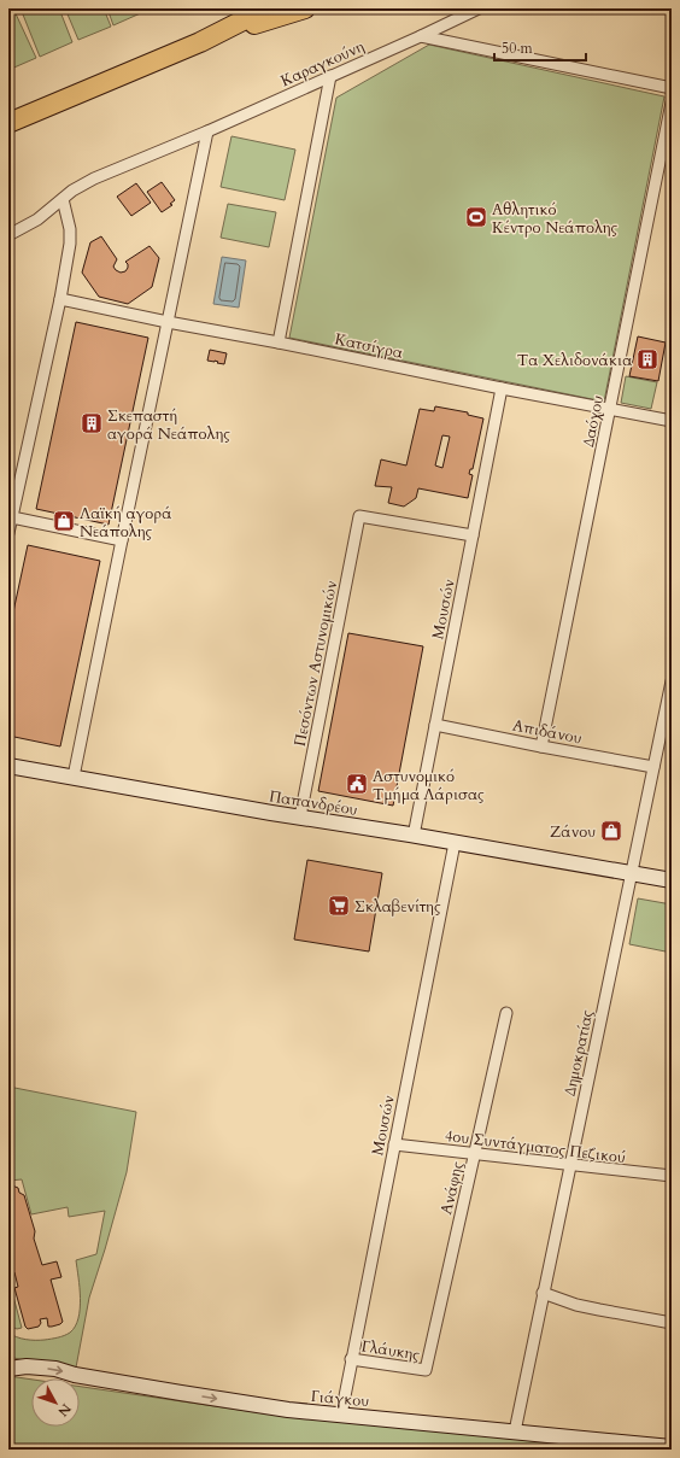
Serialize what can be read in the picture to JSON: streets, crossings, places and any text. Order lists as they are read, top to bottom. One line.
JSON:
{"streets":{"street":["Καραγκούνη","Κατσίγρα","Δαόχου","Μουσών","Πεσόντων Αστυνομικών","Απιδάνου","Παπανδρέου","Δημοκρατίας","4ου Συντάγματος Πεζικού","Ανάφης","Γλάυκης","Γιάγκου"]},"crossings":[["Κατσίγρα","Δαόχου"],["Κατσίγρα","Μουσών"],["Δαόχου","Απιδάνου"],["Μουσών","Πεσόντων Αστυνομικών"],["Μουσών","Απιδάνου"],["Μουσών","Παπανδρέου"],["Μουσών","4ου Συντάγματος Πεζικού"],["Μουσών","Γλάυκης"],["Μουσών","Γιάγκου"],["Πεσόντων Αστυνομικών","Παπανδρέου"],["Απιδάνου","Δημοκρατίας"],["Παπανδρέου","Δημοκρατίας"],["Δημοκρατίας","4ου Συντάγματος Πεζικού"],["Δημοκρατίας","Γιάγκου"],["4ου Συντάγματος Πεζικού","Ανάφης"],["Ανάφης","Γλάυκης"]],"one_way":["Γιάγκου"],"places":{"sports":["Αθλητικό Κέντρο Νεάπολης"],"building":["Τα Χελιδονάκια","Σκεπαστή αγορά Νεάπολης"],"shop":["Λαϊκή αγορά Νεάπολης","Ζάνου"],"public building":["Αστυνομικό Τμήμα Λάρισας"],"supermarket":["Σκλαβενίτης"]},"scale_bar":"50 m","north":"bottom right"}
